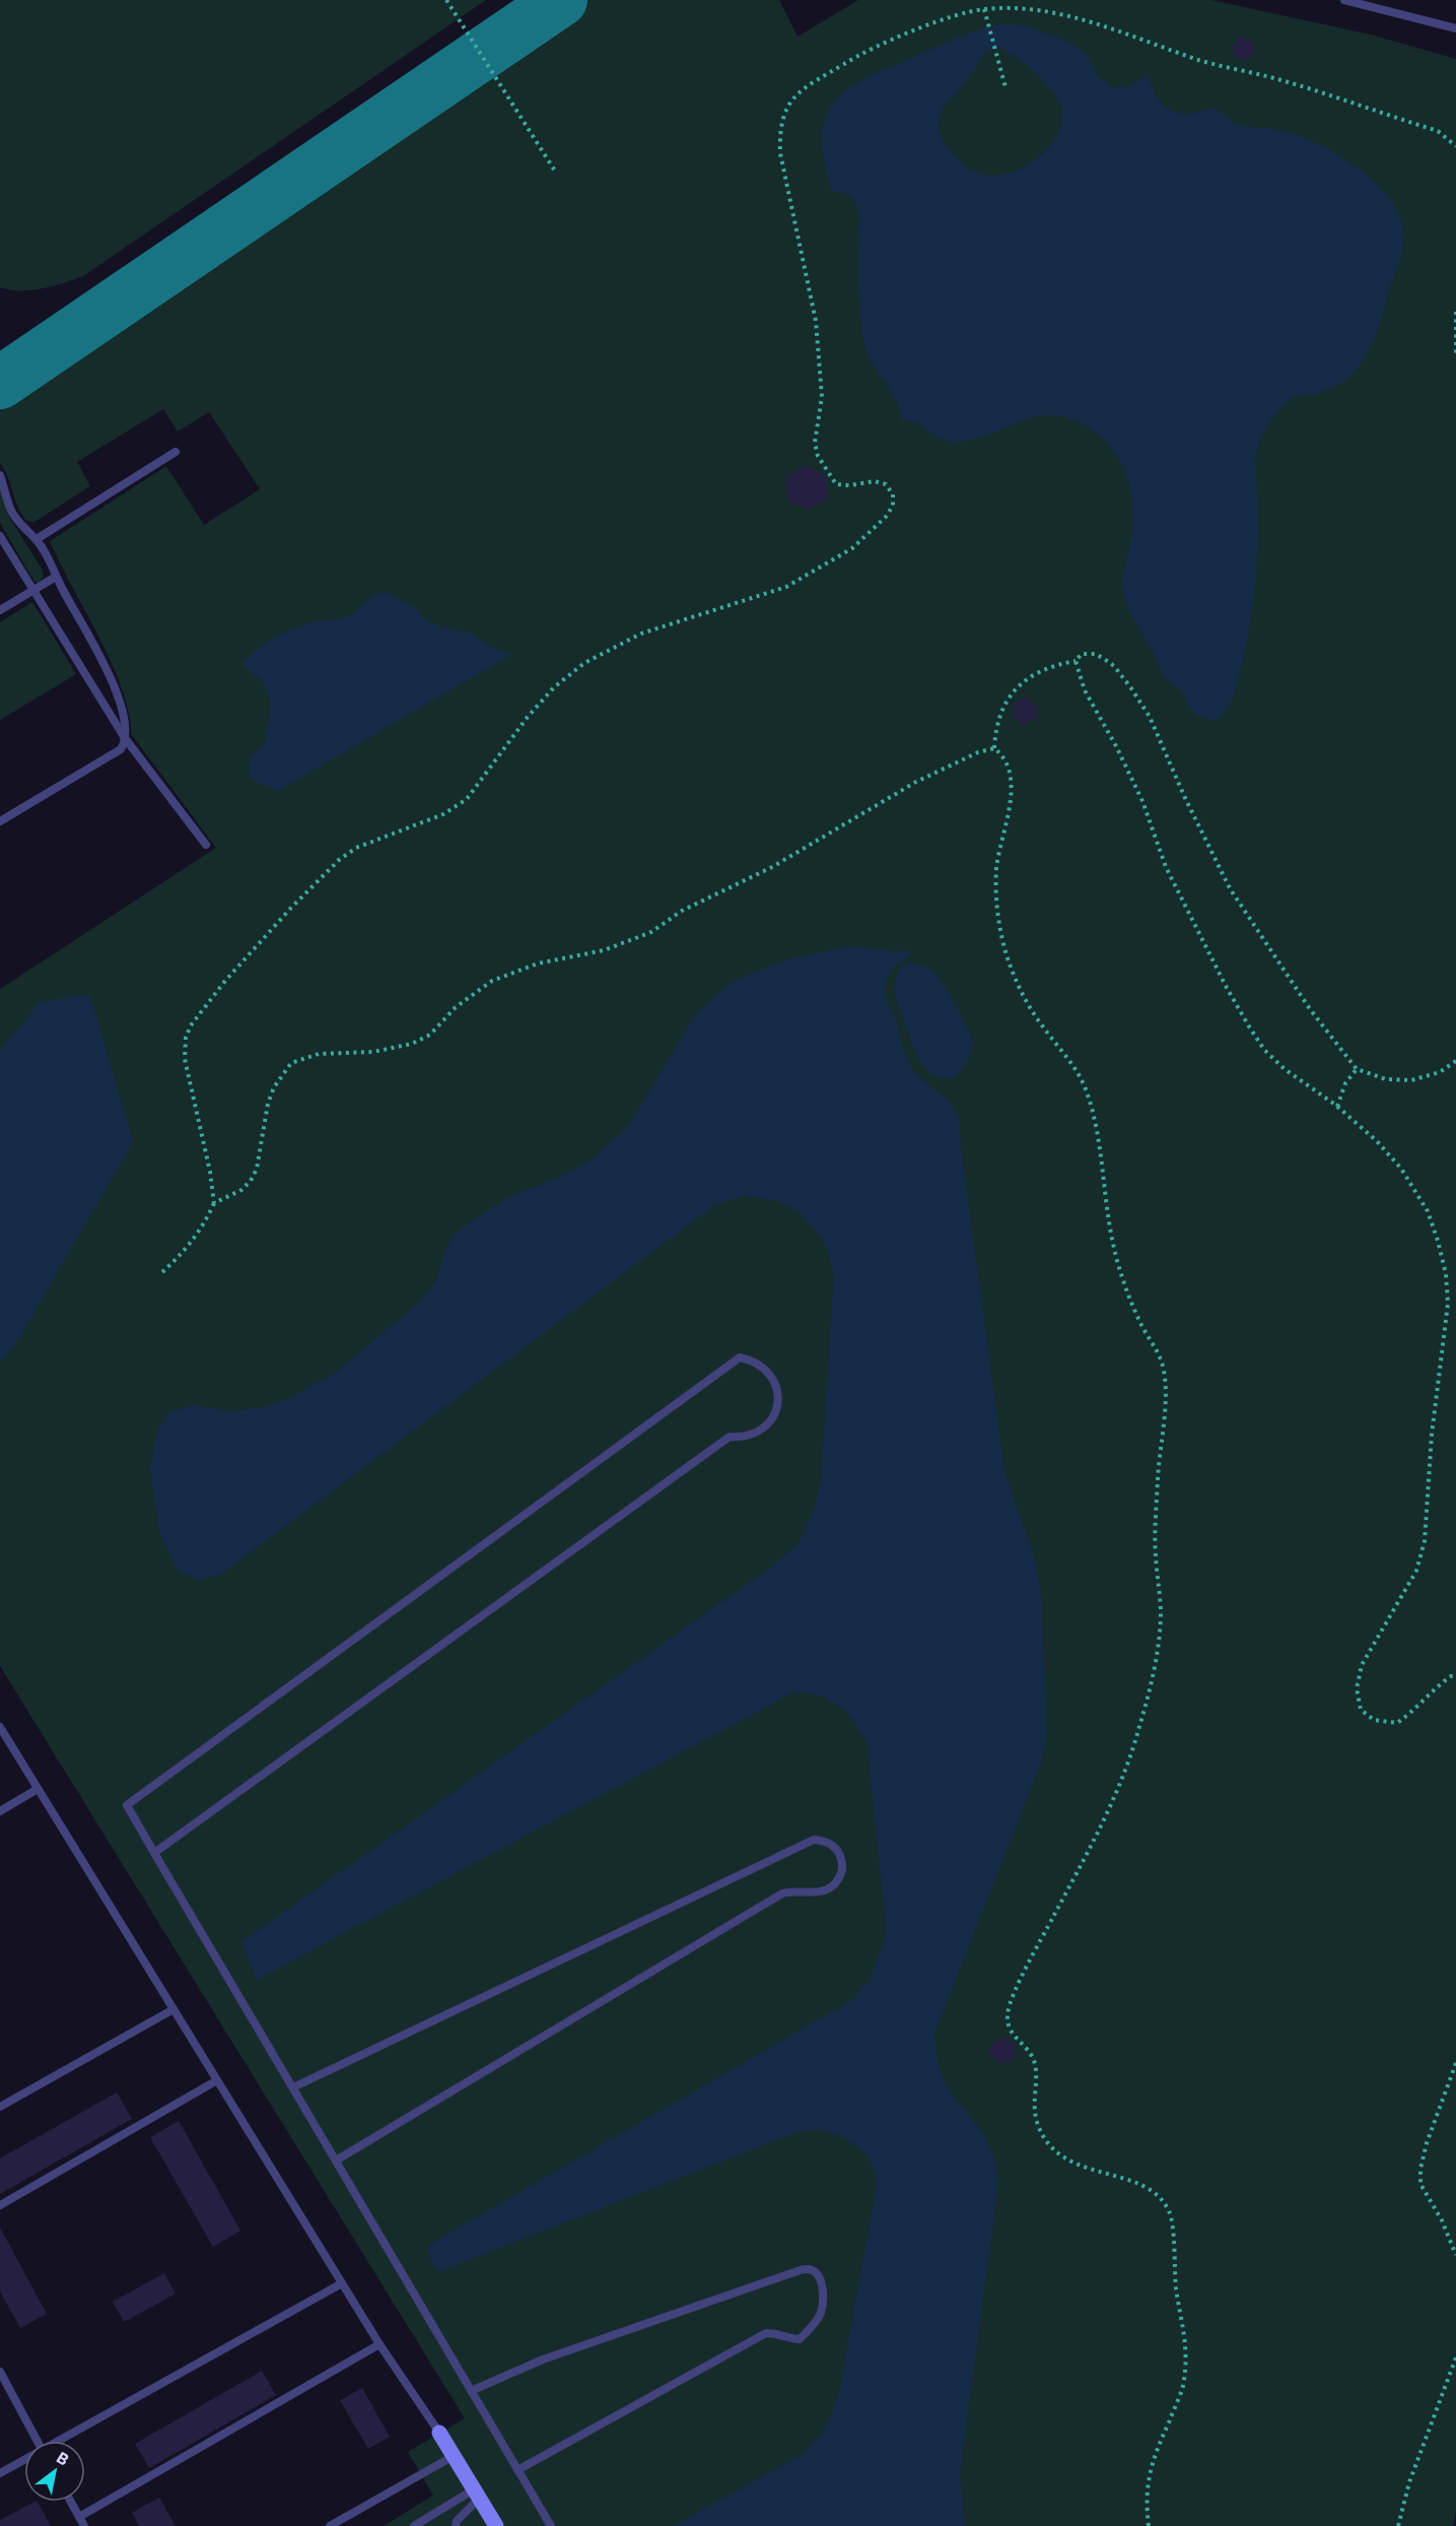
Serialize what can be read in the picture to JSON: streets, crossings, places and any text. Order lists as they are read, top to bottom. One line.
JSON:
{"north":"top right"}
